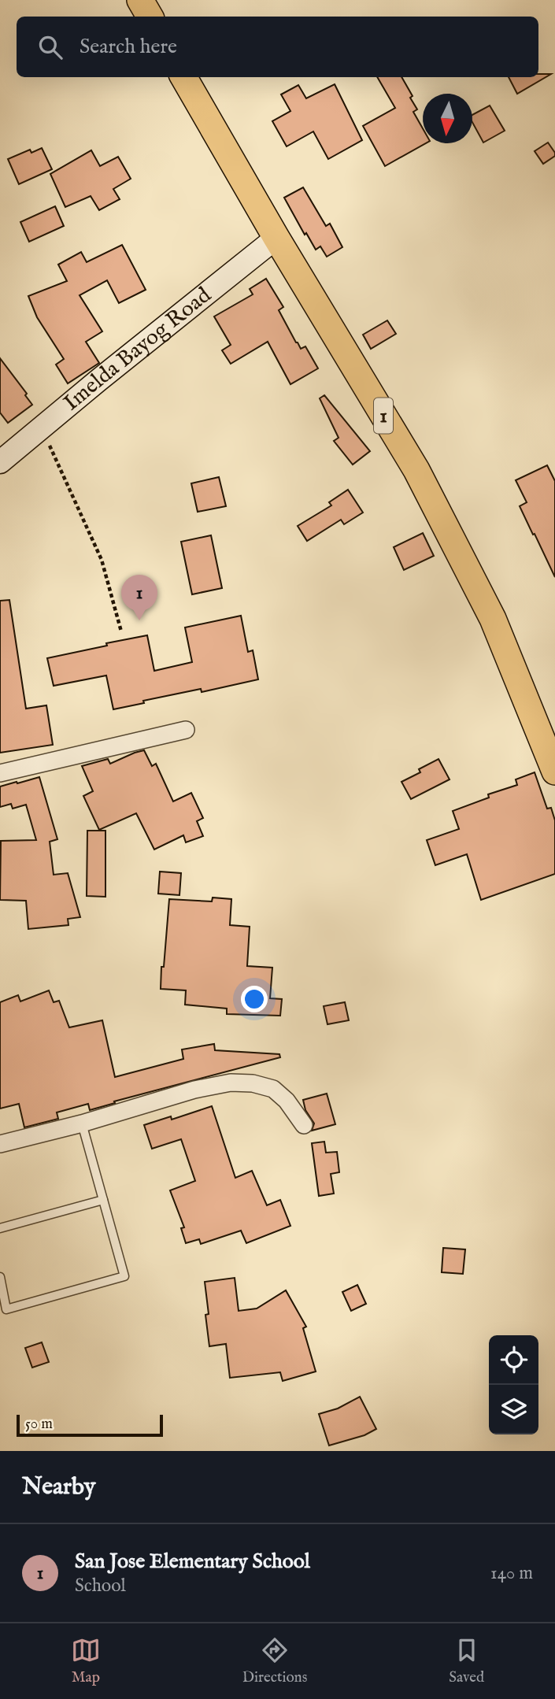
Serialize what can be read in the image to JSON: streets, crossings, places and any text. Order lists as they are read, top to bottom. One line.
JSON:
{"streets":{"highway":["1"],"main road":["Imelda Bayog Road"]},"crossings":[["Imelda Bayog Road","1"]],"scale_bar":"50 m","north":"bottom","page":{"search":"Search here","pins":"1","scale":"50 m","heading":"Nearby","list":[{"mark":"1","name":"San Jose Elementary School","note":"School","value":"140 m"}],"nav":["Map","Directions","Saved"]}}
